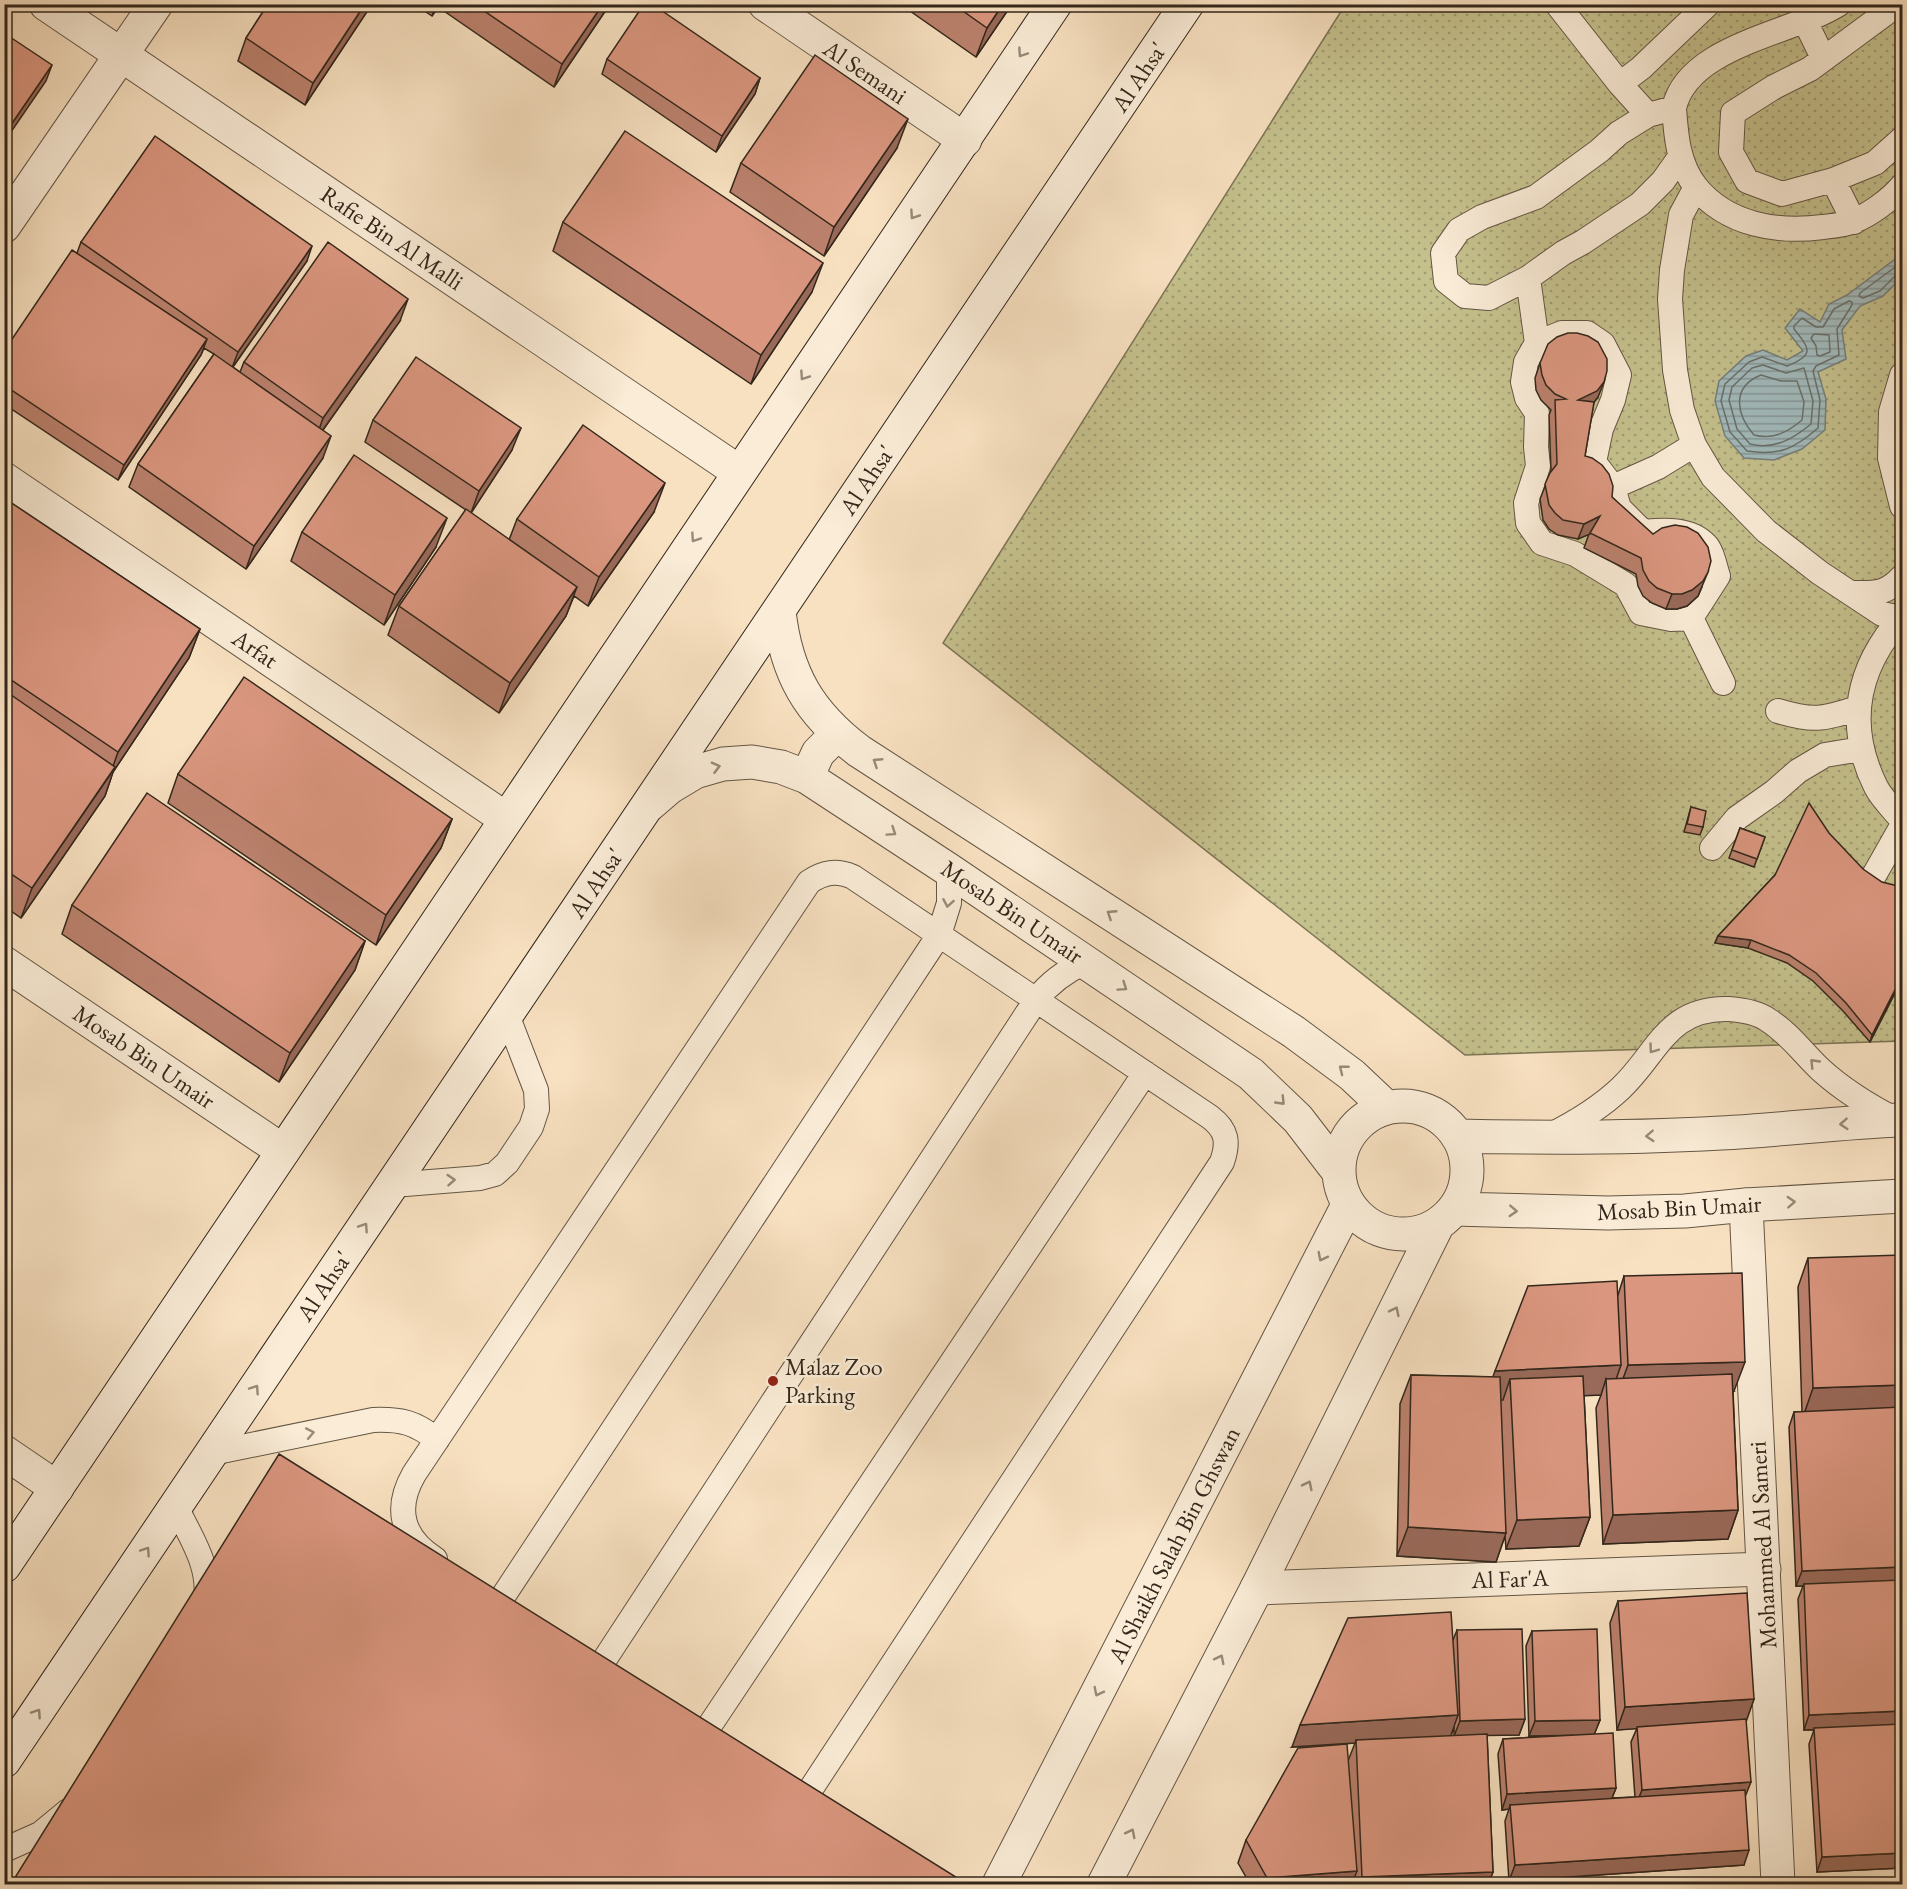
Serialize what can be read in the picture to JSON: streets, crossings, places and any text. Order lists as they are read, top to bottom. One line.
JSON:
{"streets":{"street":["Al Semani","Al Ahsa'","Rafie Bin Al Malli","Arfat","Mosab Bin Umair","Al Shaikh Salah Bin Ghswan","Mohammed Al Sameri","Al Far'A"]},"crossings":[["Al Ahsa'","Mosab Bin Umair"],["Mosab Bin Umair","Al Shaikh Salah Bin Ghswan"],["Mosab Bin Umair","Mohammed Al Sameri"],["Mohammed Al Sameri","Al Far'A"]],"places":["Malaz Zoo Parking"]}
